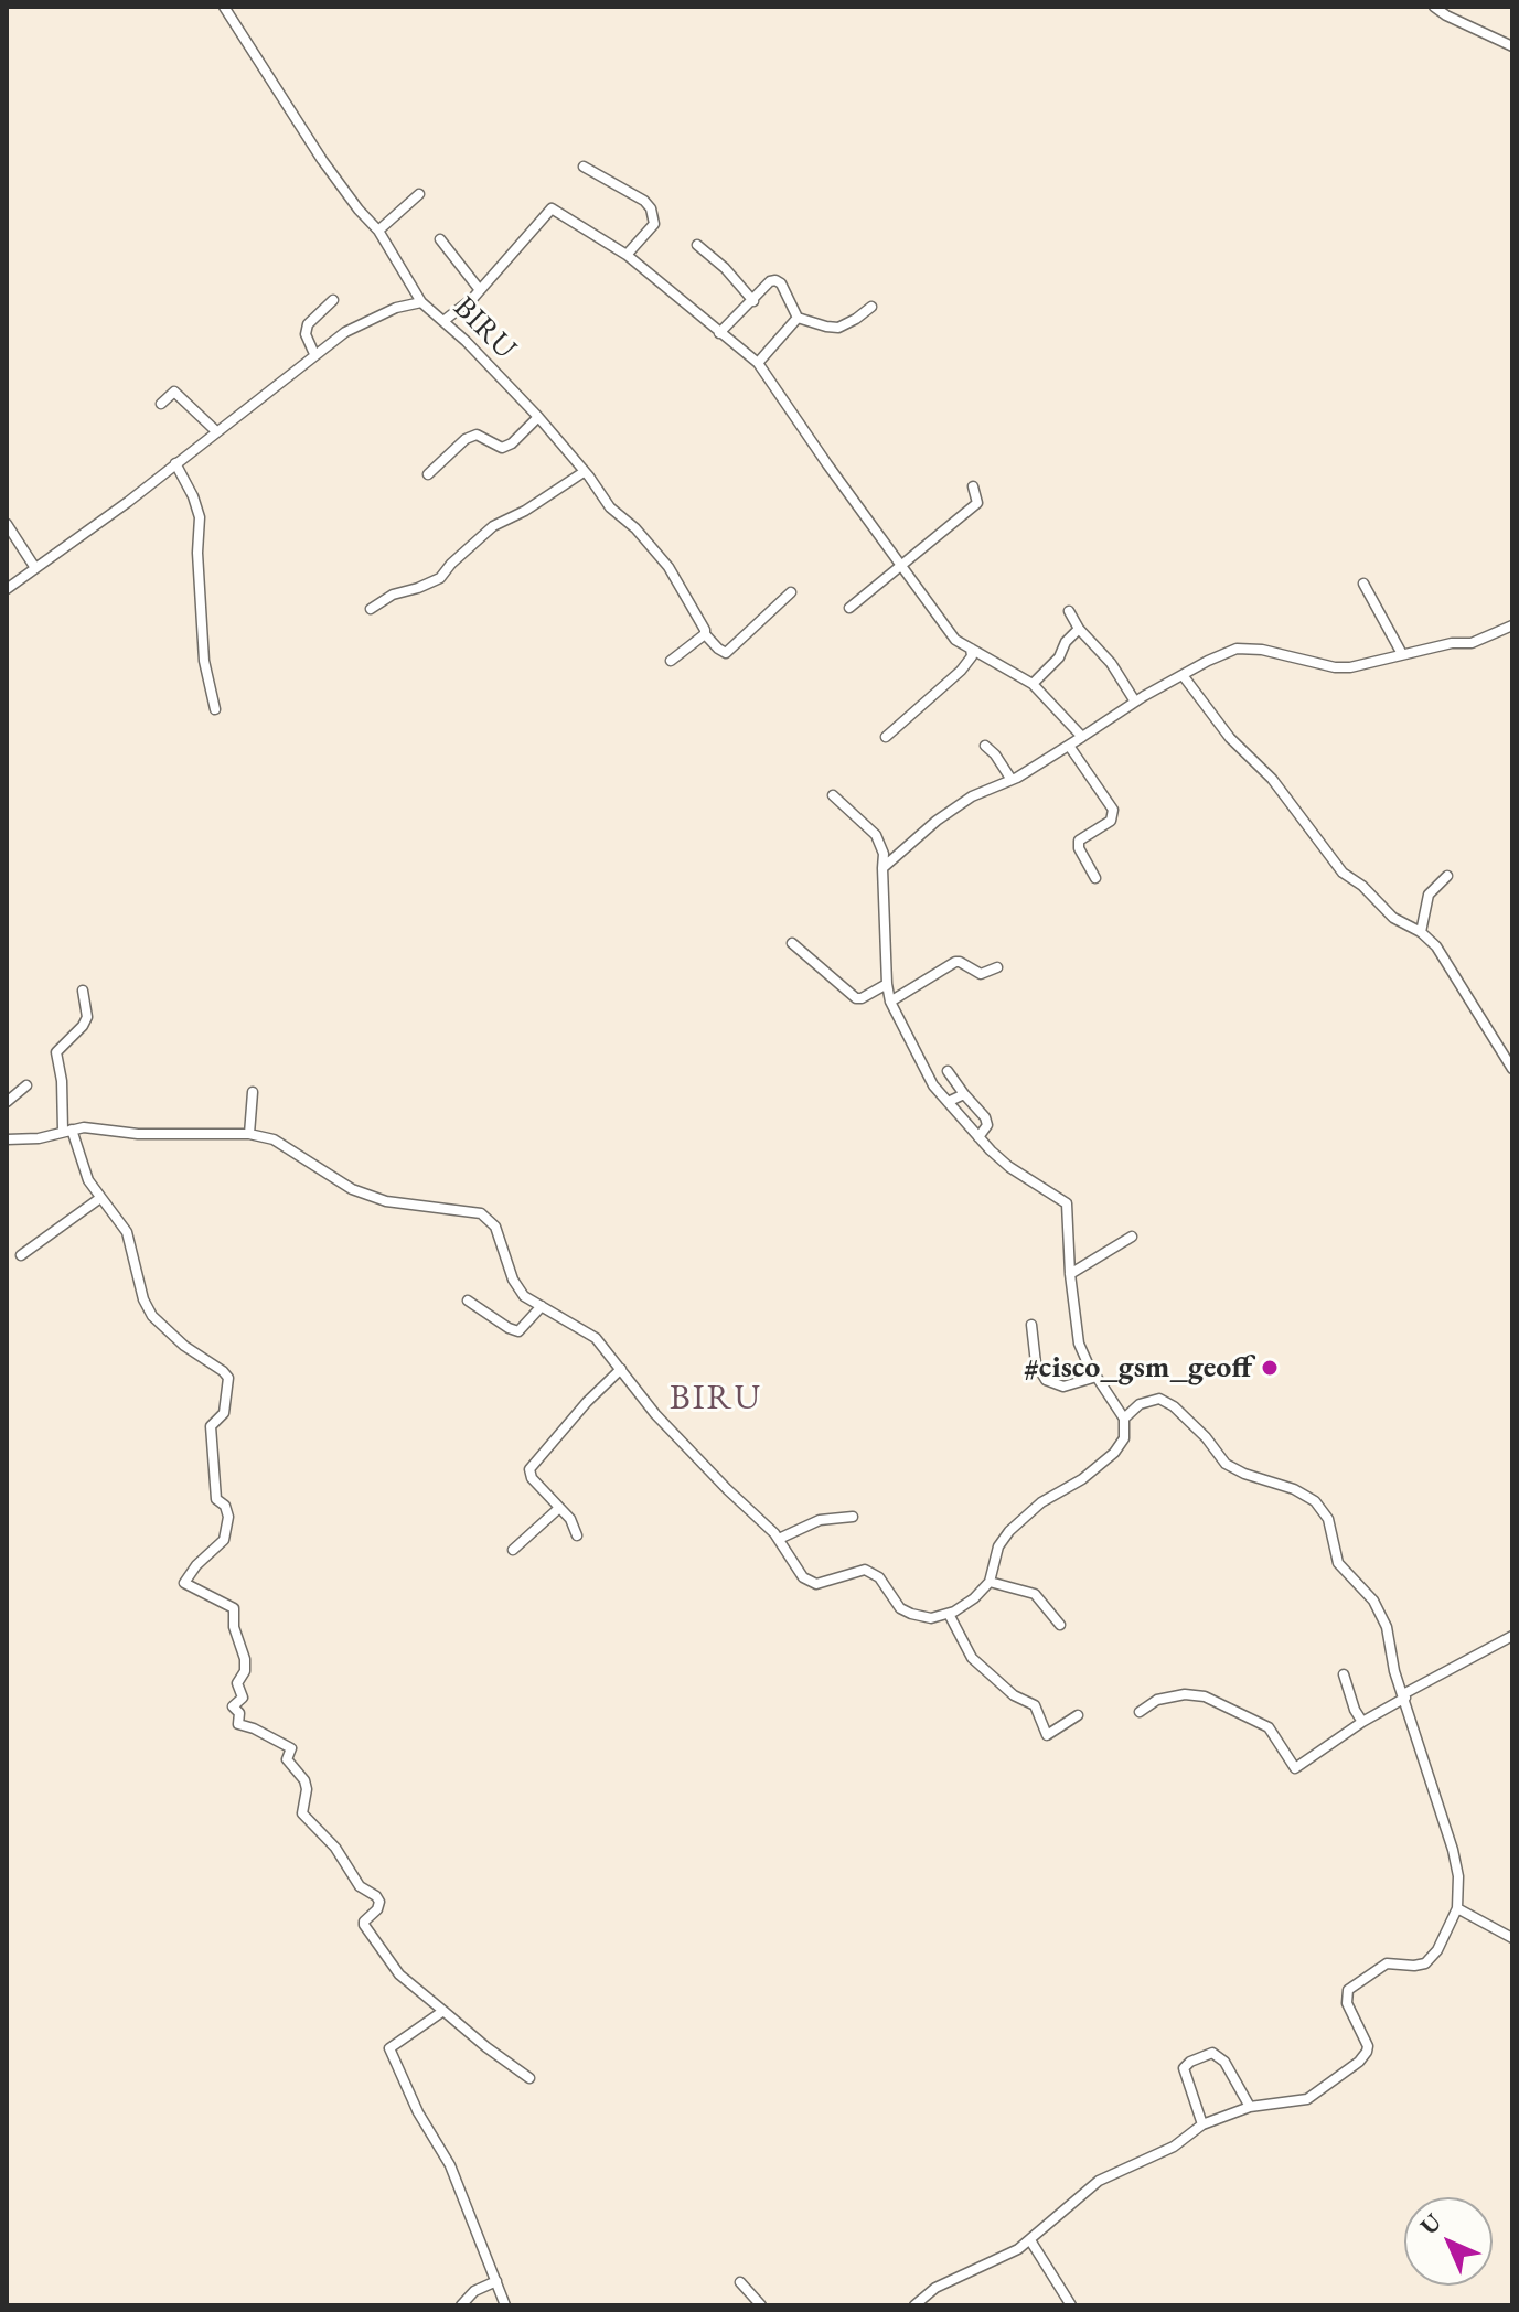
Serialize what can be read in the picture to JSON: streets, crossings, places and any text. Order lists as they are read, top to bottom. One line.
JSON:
{"streets":{"street":["BIRU"]},"districts":["BIRU"],"places":["#cisco_gsm_geoff"],"north":"top left"}
